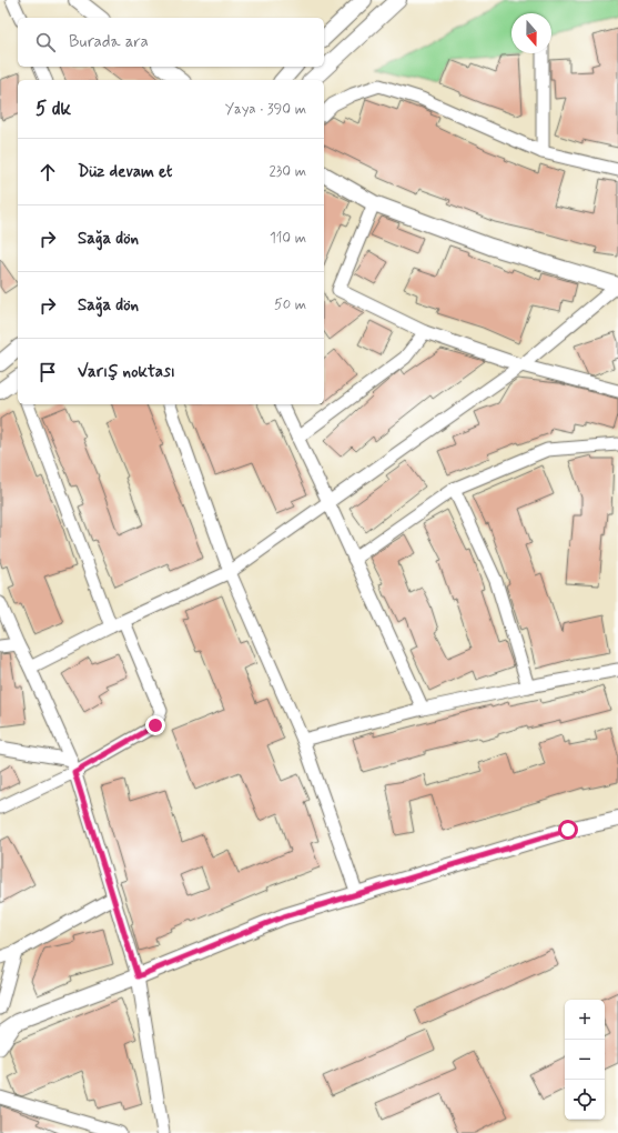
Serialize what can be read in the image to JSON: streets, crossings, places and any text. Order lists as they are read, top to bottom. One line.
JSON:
{"north":"bottom","page":{"search":"Burada ara","heading":["5 dk","Yaya · 390 m"],"list":[["Düz devam et","230 m"],["Sağa dön","110 m"],["Sağa dön","50 m"],"Varış noktası"],"map_buttons":["+","−"]}}
